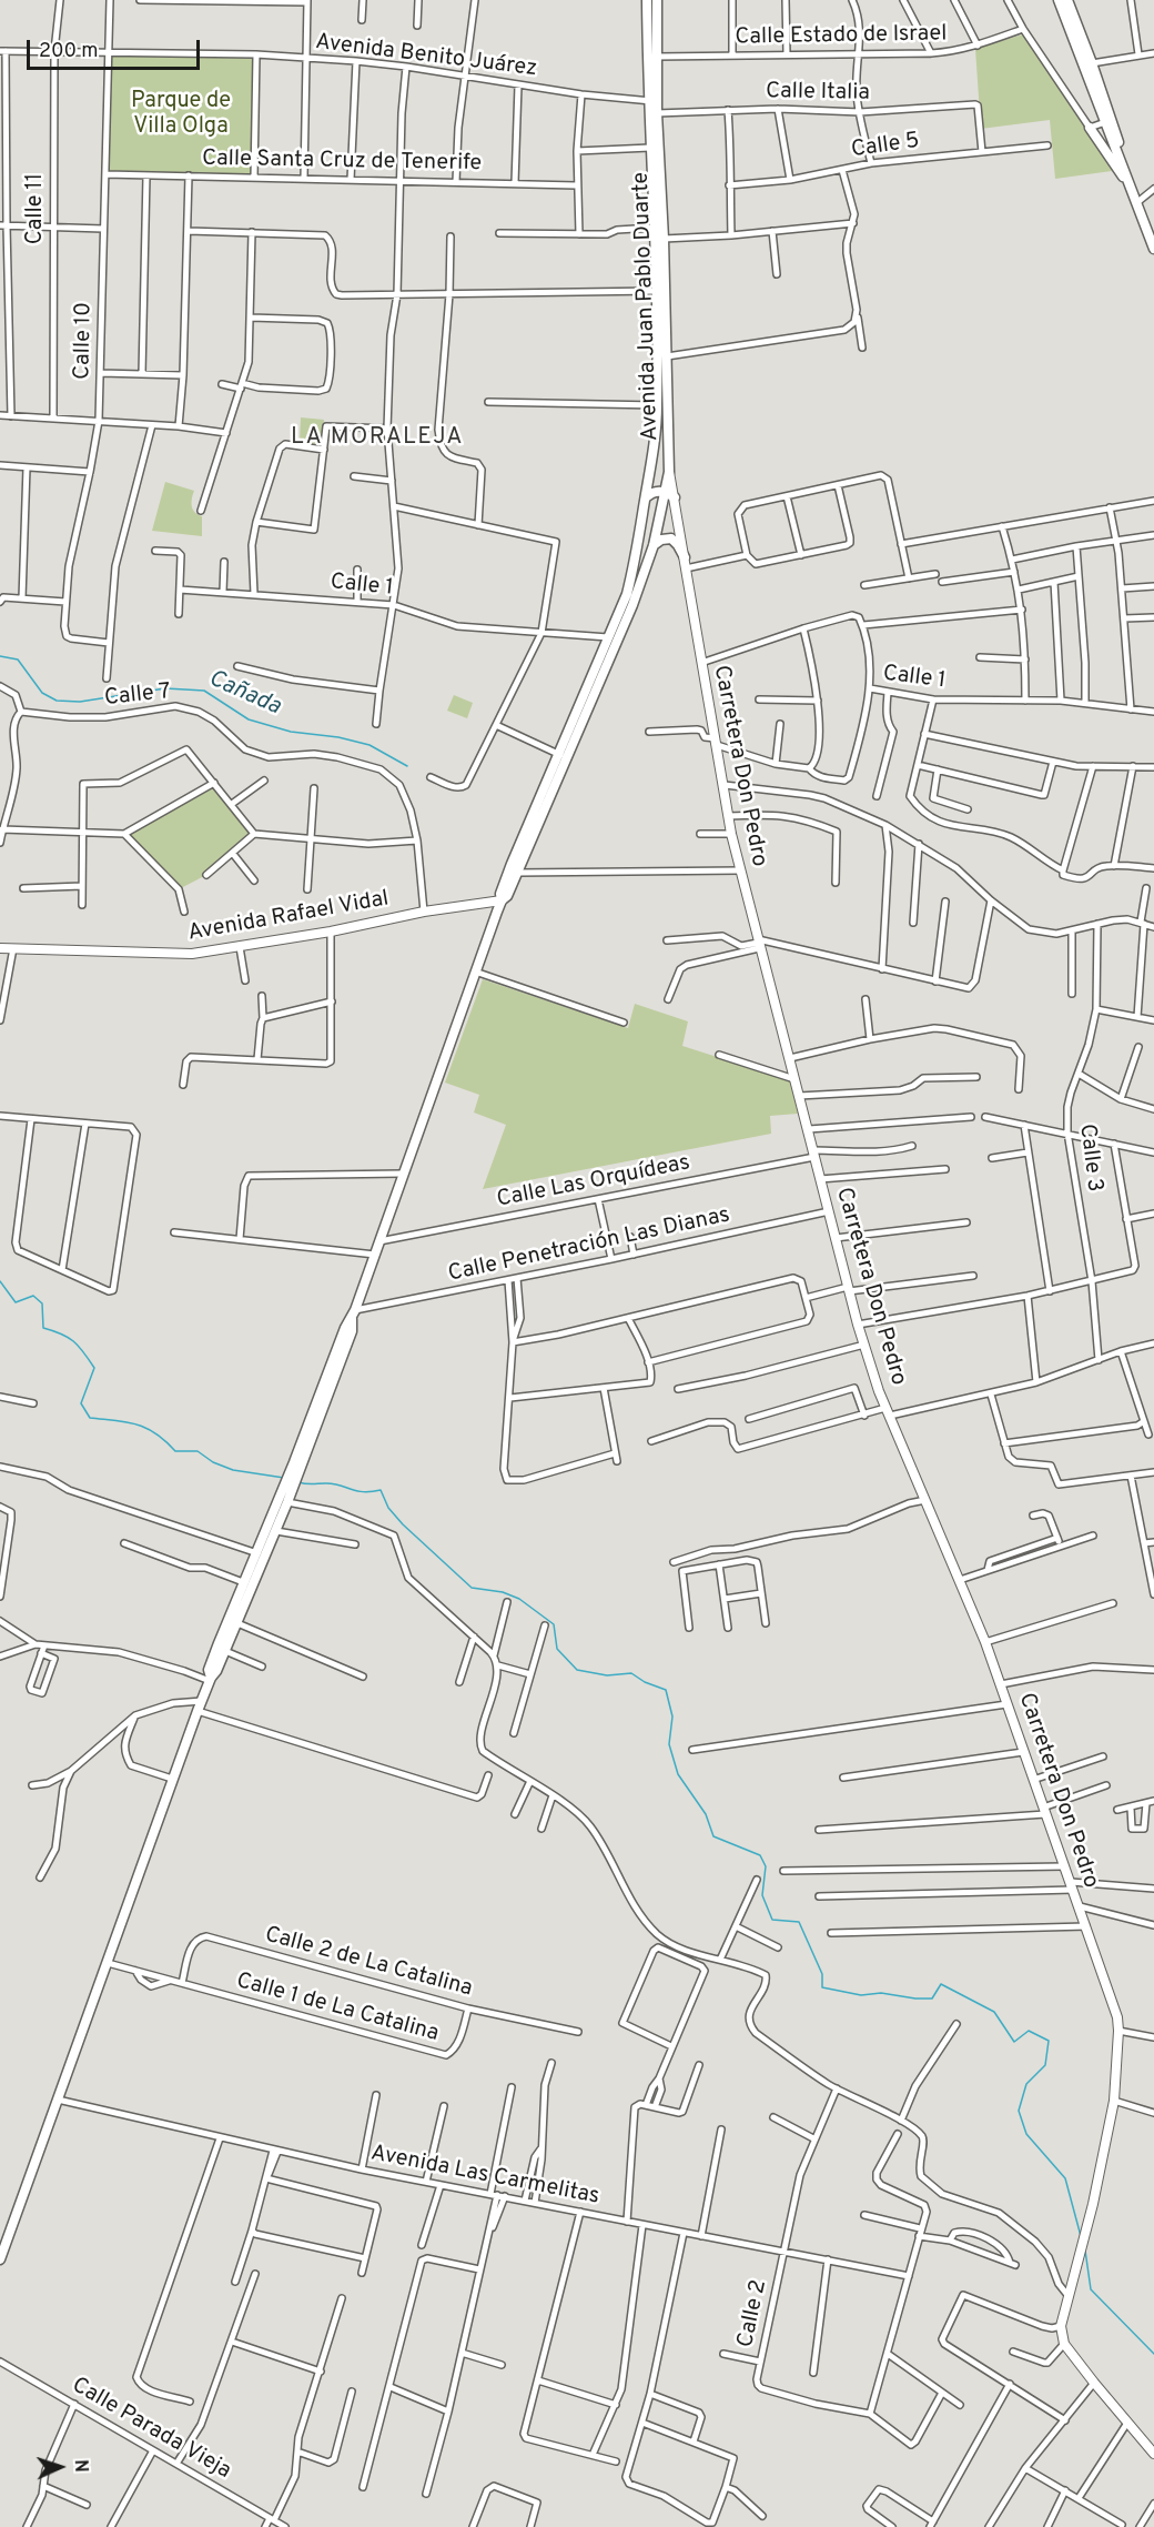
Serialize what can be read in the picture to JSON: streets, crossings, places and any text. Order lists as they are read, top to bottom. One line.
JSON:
{"streets":{"main road":["Avenida Juan Pablo Duarte"],"street":["Calle Estado de Israel","Avenida Benito Juárez","Calle Italia","Calle 5","Calle Santa Cruz de Tenerife","Calle 11","Calle 10","Calle 1","Calle 7","Carretera Don Pedro","Avenida Rafael Vidal","Calle 3","Calle Las Orquídeas","Calle Penetración Las Dianas","Calle 2 de La Catalina","Calle 1 de La Catalina","Avenida Las Carmelitas","Calle 2","Calle Parada Vieja"]},"crossings":[["Calle Estado de Israel","Avenida Juan Pablo Duarte"],["Avenida Benito Juárez","Calle 11"],["Avenida Benito Juárez","Avenida Juan Pablo Duarte"],["Avenida Benito Juárez","Calle 10"],["Calle Italia","Calle 5"],["Calle Italia","Avenida Juan Pablo Duarte"],["Calle Santa Cruz de Tenerife","Calle 10"],["Avenida Juan Pablo Duarte","Carretera Don Pedro"],["Calle 7","Avenida Rafael Vidal"],["Carretera Don Pedro","Calle Las Orquídeas"],["Carretera Don Pedro","Calle Penetración Las Dianas"],["Calle 2 de La Catalina","Calle 1 de La Catalina"],["Avenida Las Carmelitas","Calle 2"]],"districts":["LA MORALEJA"],"water":["Cañada"],"parks":["Parque de Villa Olga"],"scale_bar":"200 m","north":"right"}
